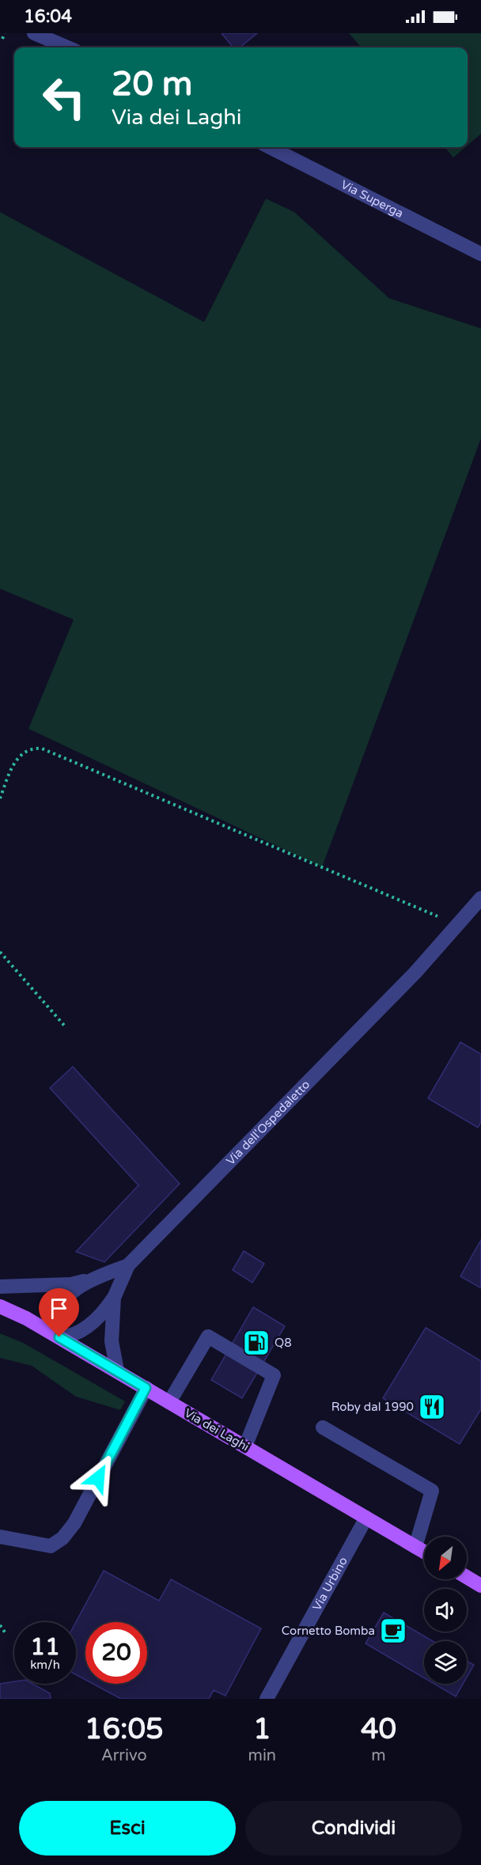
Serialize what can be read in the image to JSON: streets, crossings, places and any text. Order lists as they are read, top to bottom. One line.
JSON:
{"streets":{"main road":["Via dei Laghi"],"street":["Via Superga","Via dell'Ospedaletto","Via Urbino"]},"crossings":[["Via dell'Ospedaletto","Via dei Laghi"],["Via dei Laghi","Via Urbino"]],"places":{"fuel station":["Q8"],"restaurant":["Roby dal 1990"],"cafe":["Cornetto Bomba"]},"north":"bottom left","page":{"status":"16:04","turn":["20 m","Via dei Laghi"],"speed":"11 km/h","limit":"20","eta":["16:05","Arrivo","1","min","40","m"],"buttons":["Esci","Condividi"]}}
